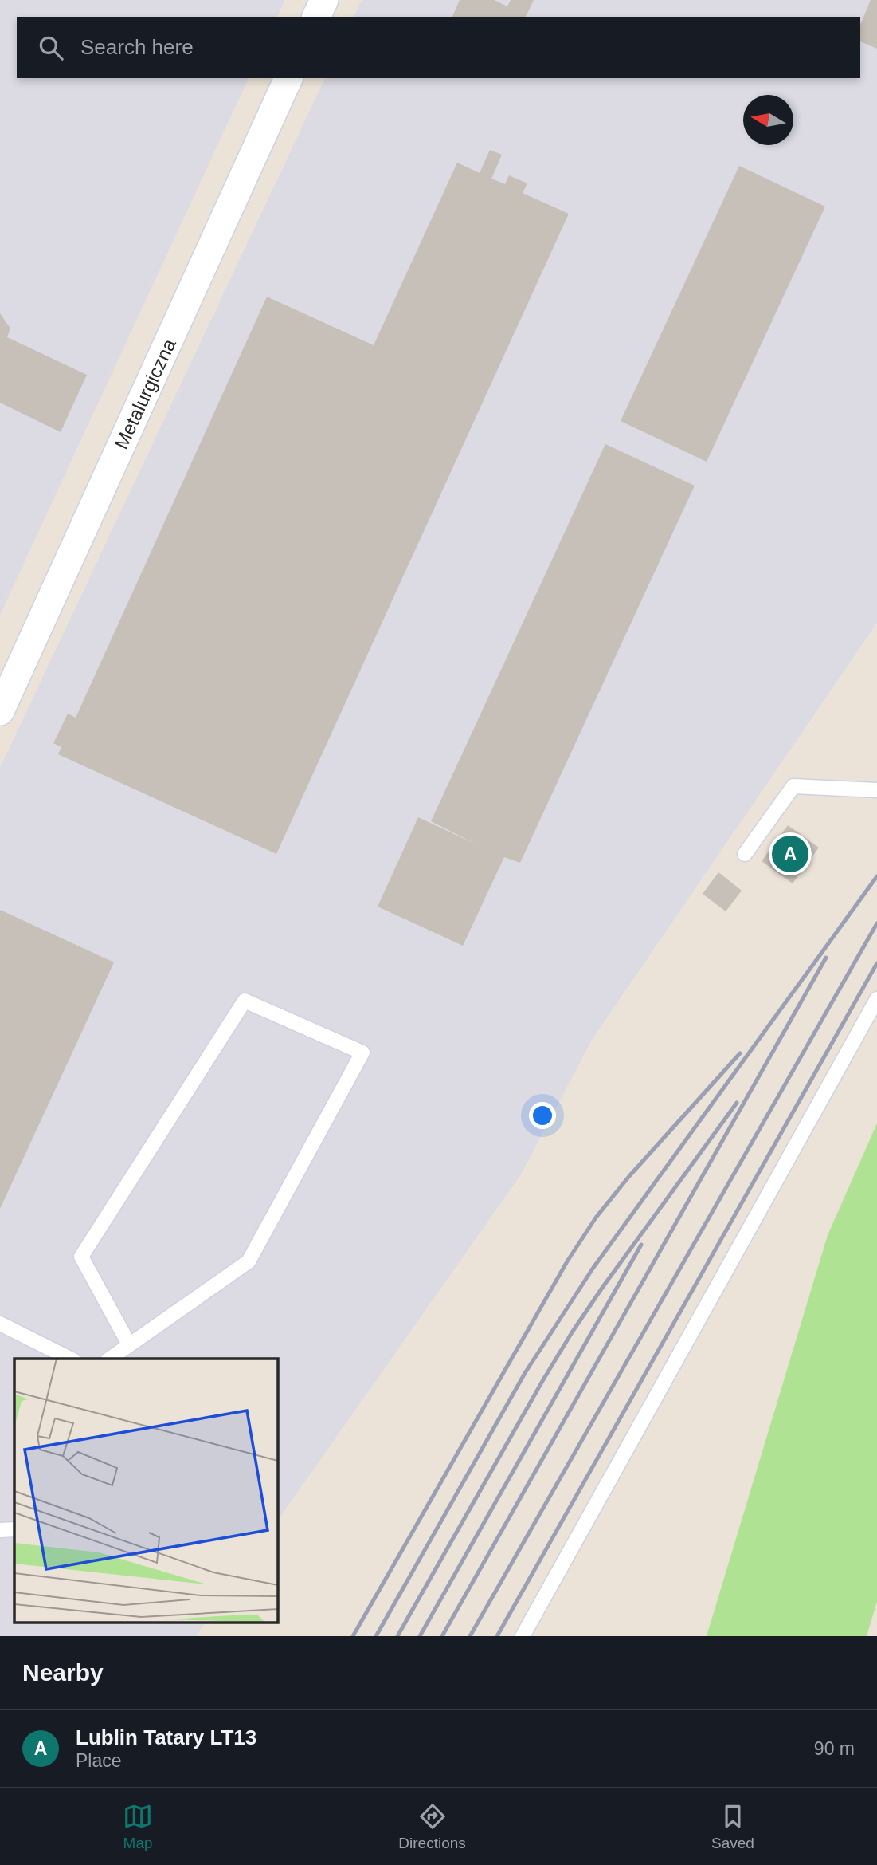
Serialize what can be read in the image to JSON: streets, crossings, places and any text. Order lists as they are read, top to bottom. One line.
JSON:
{"streets":{"street":["Metalurgiczna"]},"north":"left","page":{"search":"Search here","pins":"A","heading":"Nearby","list":[{"mark":"A","name":"Lublin Tatary LT13","note":"Place","value":"90 m"}],"nav":["Map","Directions","Saved"]}}
